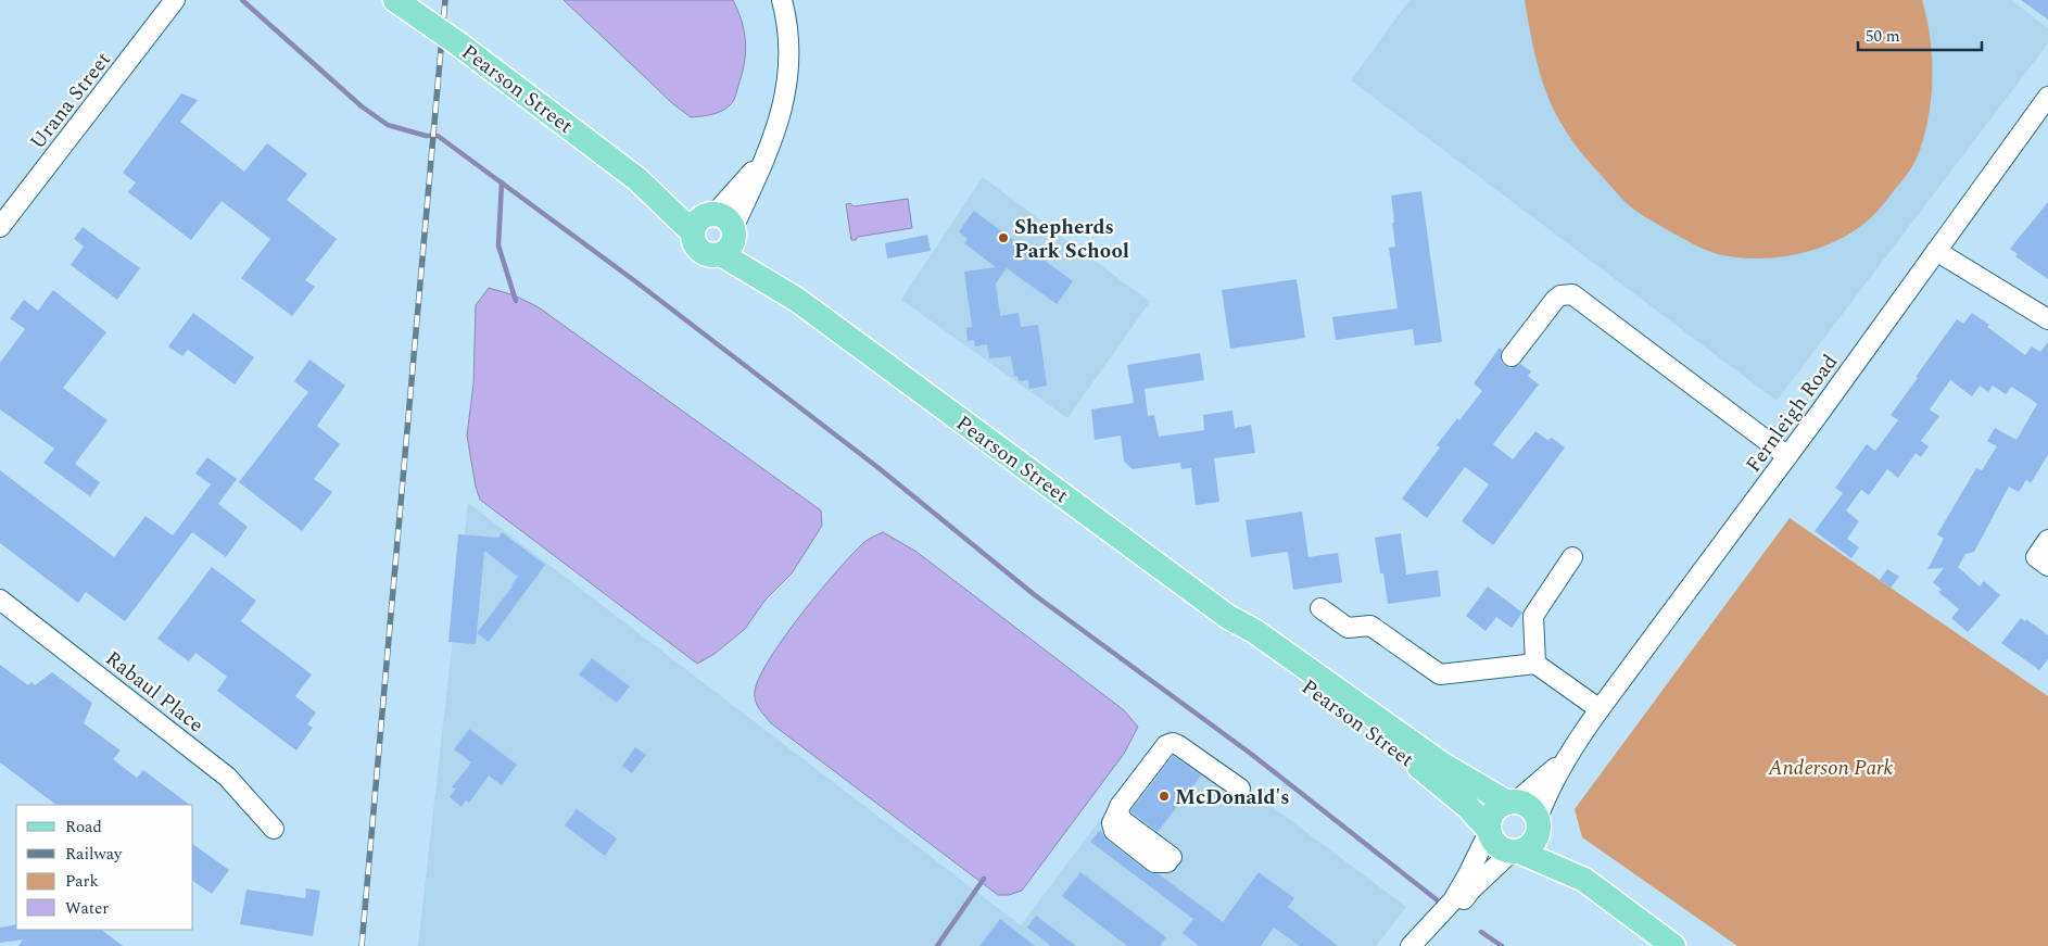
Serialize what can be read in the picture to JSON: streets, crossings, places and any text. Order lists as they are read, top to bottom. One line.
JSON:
{"streets":{"main road":["Pearson Street"],"street":["Urana Street","Fernleigh Road","Rabaul Place"]},"crossings":[["Pearson Street","Fernleigh Road"]],"parks":["Anderson Park"],"places":["Shepherds Park School","McDonald's"],"legend":["Road","Railway","Park","Water"],"scale_bar":"50 m"}
